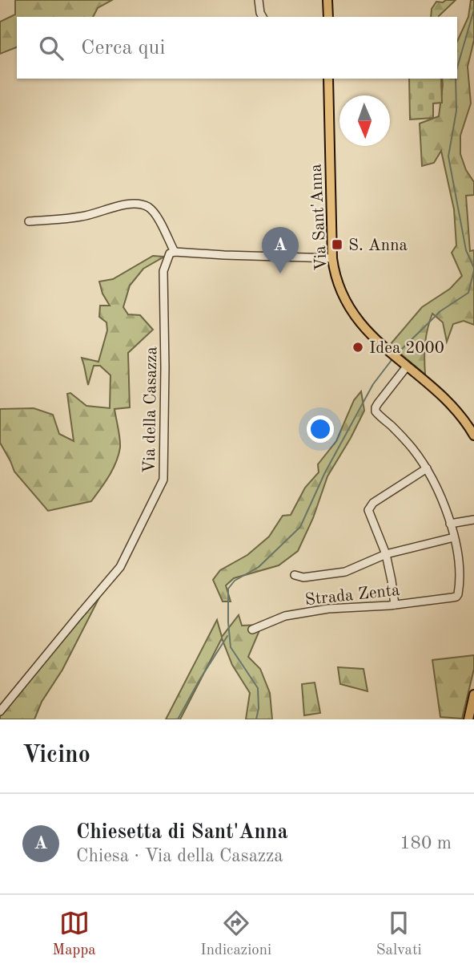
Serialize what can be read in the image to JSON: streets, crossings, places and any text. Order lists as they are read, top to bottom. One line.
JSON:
{"streets":{"main road":["Via Sant'Anna"],"street":["Via della Casazza","Strada Zenta"]},"places":{"transit":["S. Anna"],"other":["Idea 2000"]},"north":"bottom","page":{"search":"Cerca qui","pins":"A","heading":"Vicino","list":[{"mark":"A","name":"Chiesetta di Sant'Anna","note":"Chiesa · Via della Casazza","value":"180 m"}],"nav":["Mappa","Indicazioni","Salvati"]}}
